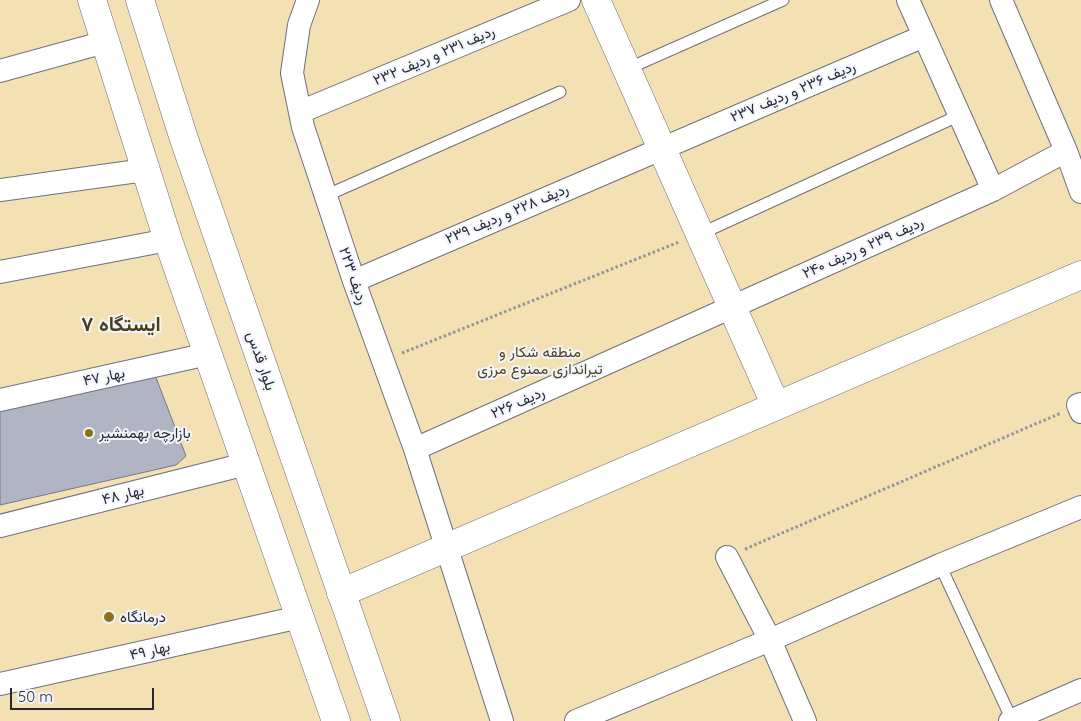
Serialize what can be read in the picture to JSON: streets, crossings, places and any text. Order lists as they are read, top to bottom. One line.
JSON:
{"streets":{"main road":["بلوار قدس"],"street":["ردیف ۲۳۱ و ردیف ۲۳۲","ردیف ۲۳۶ و ردیف ۲۳۷","ردیف ۲۲۸ و ردیف ۲۳۹","ردیف ۲۳۹ و ردیف ۲۴۰","ردیف ۲۲۳","بهار ۴۷","ردیف ۲۲۶","بهار ۴۸","بهار ۴۹"]},"crossings":[["ردیف ۲۳۱ و ردیف ۲۳۲","ردیف ۲۲۳"],["ردیف ۲۳۶ و ردیف ۲۳۷","ردیف ۲۲۸ و ردیف ۲۳۹"],["ردیف ۲۲۸ و ردیف ۲۳۹","ردیف ۲۲۳"],["ردیف ۲۳۹ و ردیف ۲۴۰","ردیف ۲۲۶"],["ردیف ۲۲۳","ردیف ۲۲۶"]],"districts":["ایستگاه ۷"],"parks":["منطقه شکار و تیراندازی ممنوع مرزی"],"places":["بازارچه بهمنشیر","درمانگاه"],"scale_bar":"50 m"}
